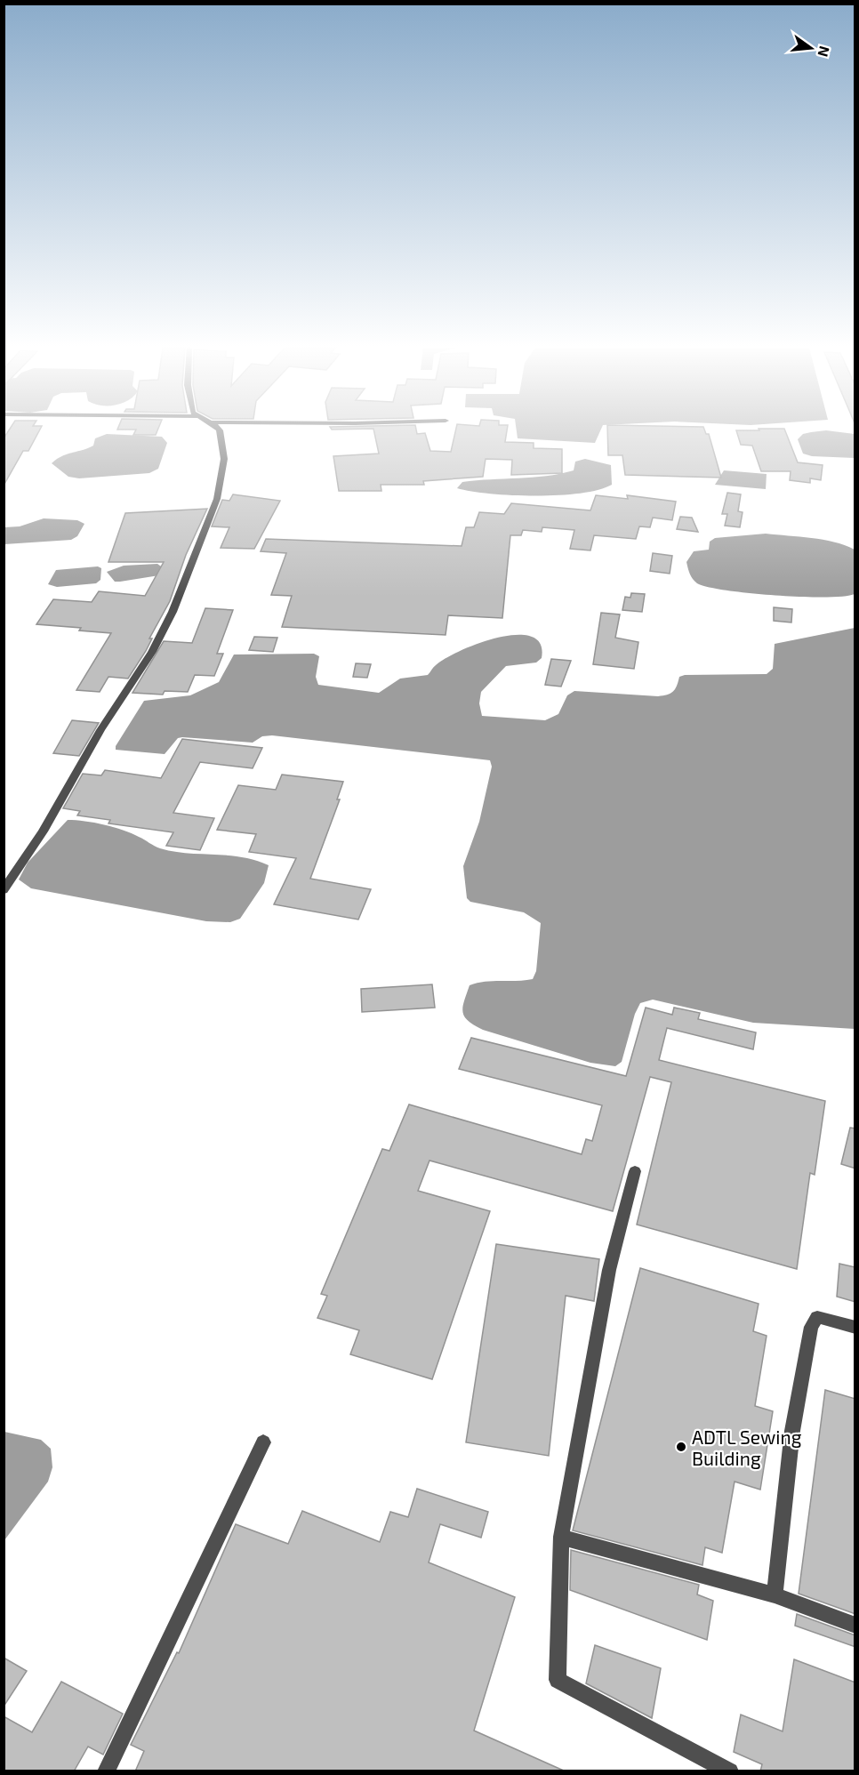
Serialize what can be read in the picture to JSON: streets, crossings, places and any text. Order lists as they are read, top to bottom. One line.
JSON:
{"places":["ADTL Sewing Building"],"north":"right"}
